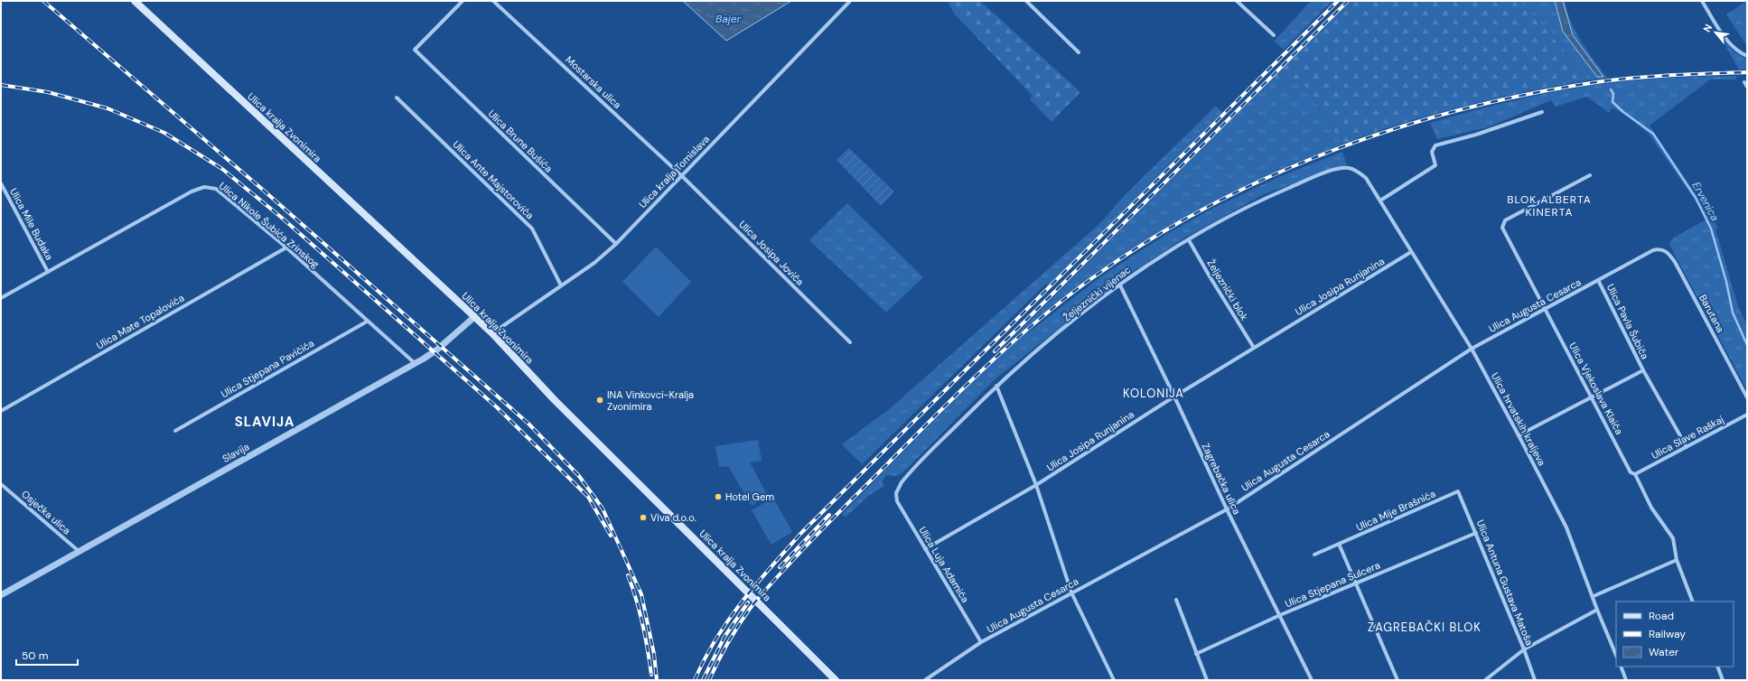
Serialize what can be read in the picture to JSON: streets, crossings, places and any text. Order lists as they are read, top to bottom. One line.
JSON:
{"streets":{"main road":["Ulica kralja Zvonimira"],"street":["Mostarska ulica","Ulica Brune Bušića","Ulica kralja Tomislava","Ulica Ante Majstorovića","Ulica Mile Budaka","Ulica Nikole Šubića Zrinskog","Ulica Josipa Jovića","Ulica Josipa Runjanina","Željeznički blok","Željeznički vijenac","Ulica Augusta Cesarca","Barutana","Ulica Mate Topalovića","Ulica Pavla Šubića","Ulica Stjepana Pavičića","Ulica Vjekoslava Klaića","Ulica hrvatskih kraljeva","Ulica Slave Raškaj","Slavija","Zagrebačka ulica","Ulica Mije Brašnića","Osječka ulica","Ulica Luja Adamića","Ulica Antuna Gustava Matoša","Ulica Stjepana Sulcera"]},"crossings":[["Mostarska ulica","Ulica kralja Tomislava"],["Mostarska ulica","Ulica Josipa Jovića"],["Ulica kralja Zvonimira","Ulica kralja Tomislava"],["Ulica kralja Zvonimira","Slavija"],["Ulica Brune Bušića","Ulica kralja Tomislava"],["Ulica kralja Tomislava","Ulica Ante Majstorovića"],["Ulica kralja Tomislava","Ulica Josipa Jovića"],["Ulica Mile Budaka","Ulica Nikole Šubića Zrinskog"],["Ulica Nikole Šubića Zrinskog","Ulica Mate Topalovića"],["Ulica Nikole Šubića Zrinskog","Ulica Stjepana Pavičića"],["Ulica Nikole Šubića Zrinskog","Slavija"],["Ulica Josipa Runjanina","Željeznički blok"],["Ulica Josipa Runjanina","Ulica hrvatskih kraljeva"],["Ulica Josipa Runjanina","Zagrebačka ulica"],["Ulica Josipa Runjanina","Ulica Luja Adamića"],["Željeznički blok","Željeznički vijenac"],["Željeznički vijenac","Ulica hrvatskih kraljeva"],["Željeznički vijenac","Zagrebačka ulica"],["Željeznički vijenac","Ulica Luja Adamića"],["Ulica Augusta Cesarca","Barutana"],["Ulica Augusta Cesarca","Ulica Pavla Šubića"],["Ulica Augusta Cesarca","Ulica Vjekoslava Klaića"],["Ulica Augusta Cesarca","Ulica hrvatskih kraljeva"],["Ulica Augusta Cesarca","Zagrebačka ulica"],["Ulica Augusta Cesarca","Ulica Luja Adamića"],["Ulica Pavla Šubića","Ulica Vjekoslava Klaića"],["Ulica Pavla Šubića","Ulica hrvatskih kraljeva"],["Ulica Pavla Šubića","Ulica Slave Raškaj"],["Ulica Vjekoslava Klaića","Ulica Slave Raškaj"],["Slavija","Osječka ulica"],["Zagrebačka ulica","Ulica Stjepana Sulcera"],["Ulica Mije Brašnića","Ulica Antuna Gustava Matoša"],["Ulica Antuna Gustava Matoša","Ulica Stjepana Sulcera"]],"districts":["BLOK ALBERTA KINERTA","KOLONIJA","SLAVIJA","ZAGREBAČKI BLOK"],"water":["Bajer","Ervenica"],"places":["INA Vinkovci-Kralja Zvonimira","Hotel Gem","Viva d.o.o."],"legend":["Road","Railway","Water"],"scale_bar":"50 m","north":"top left"}
